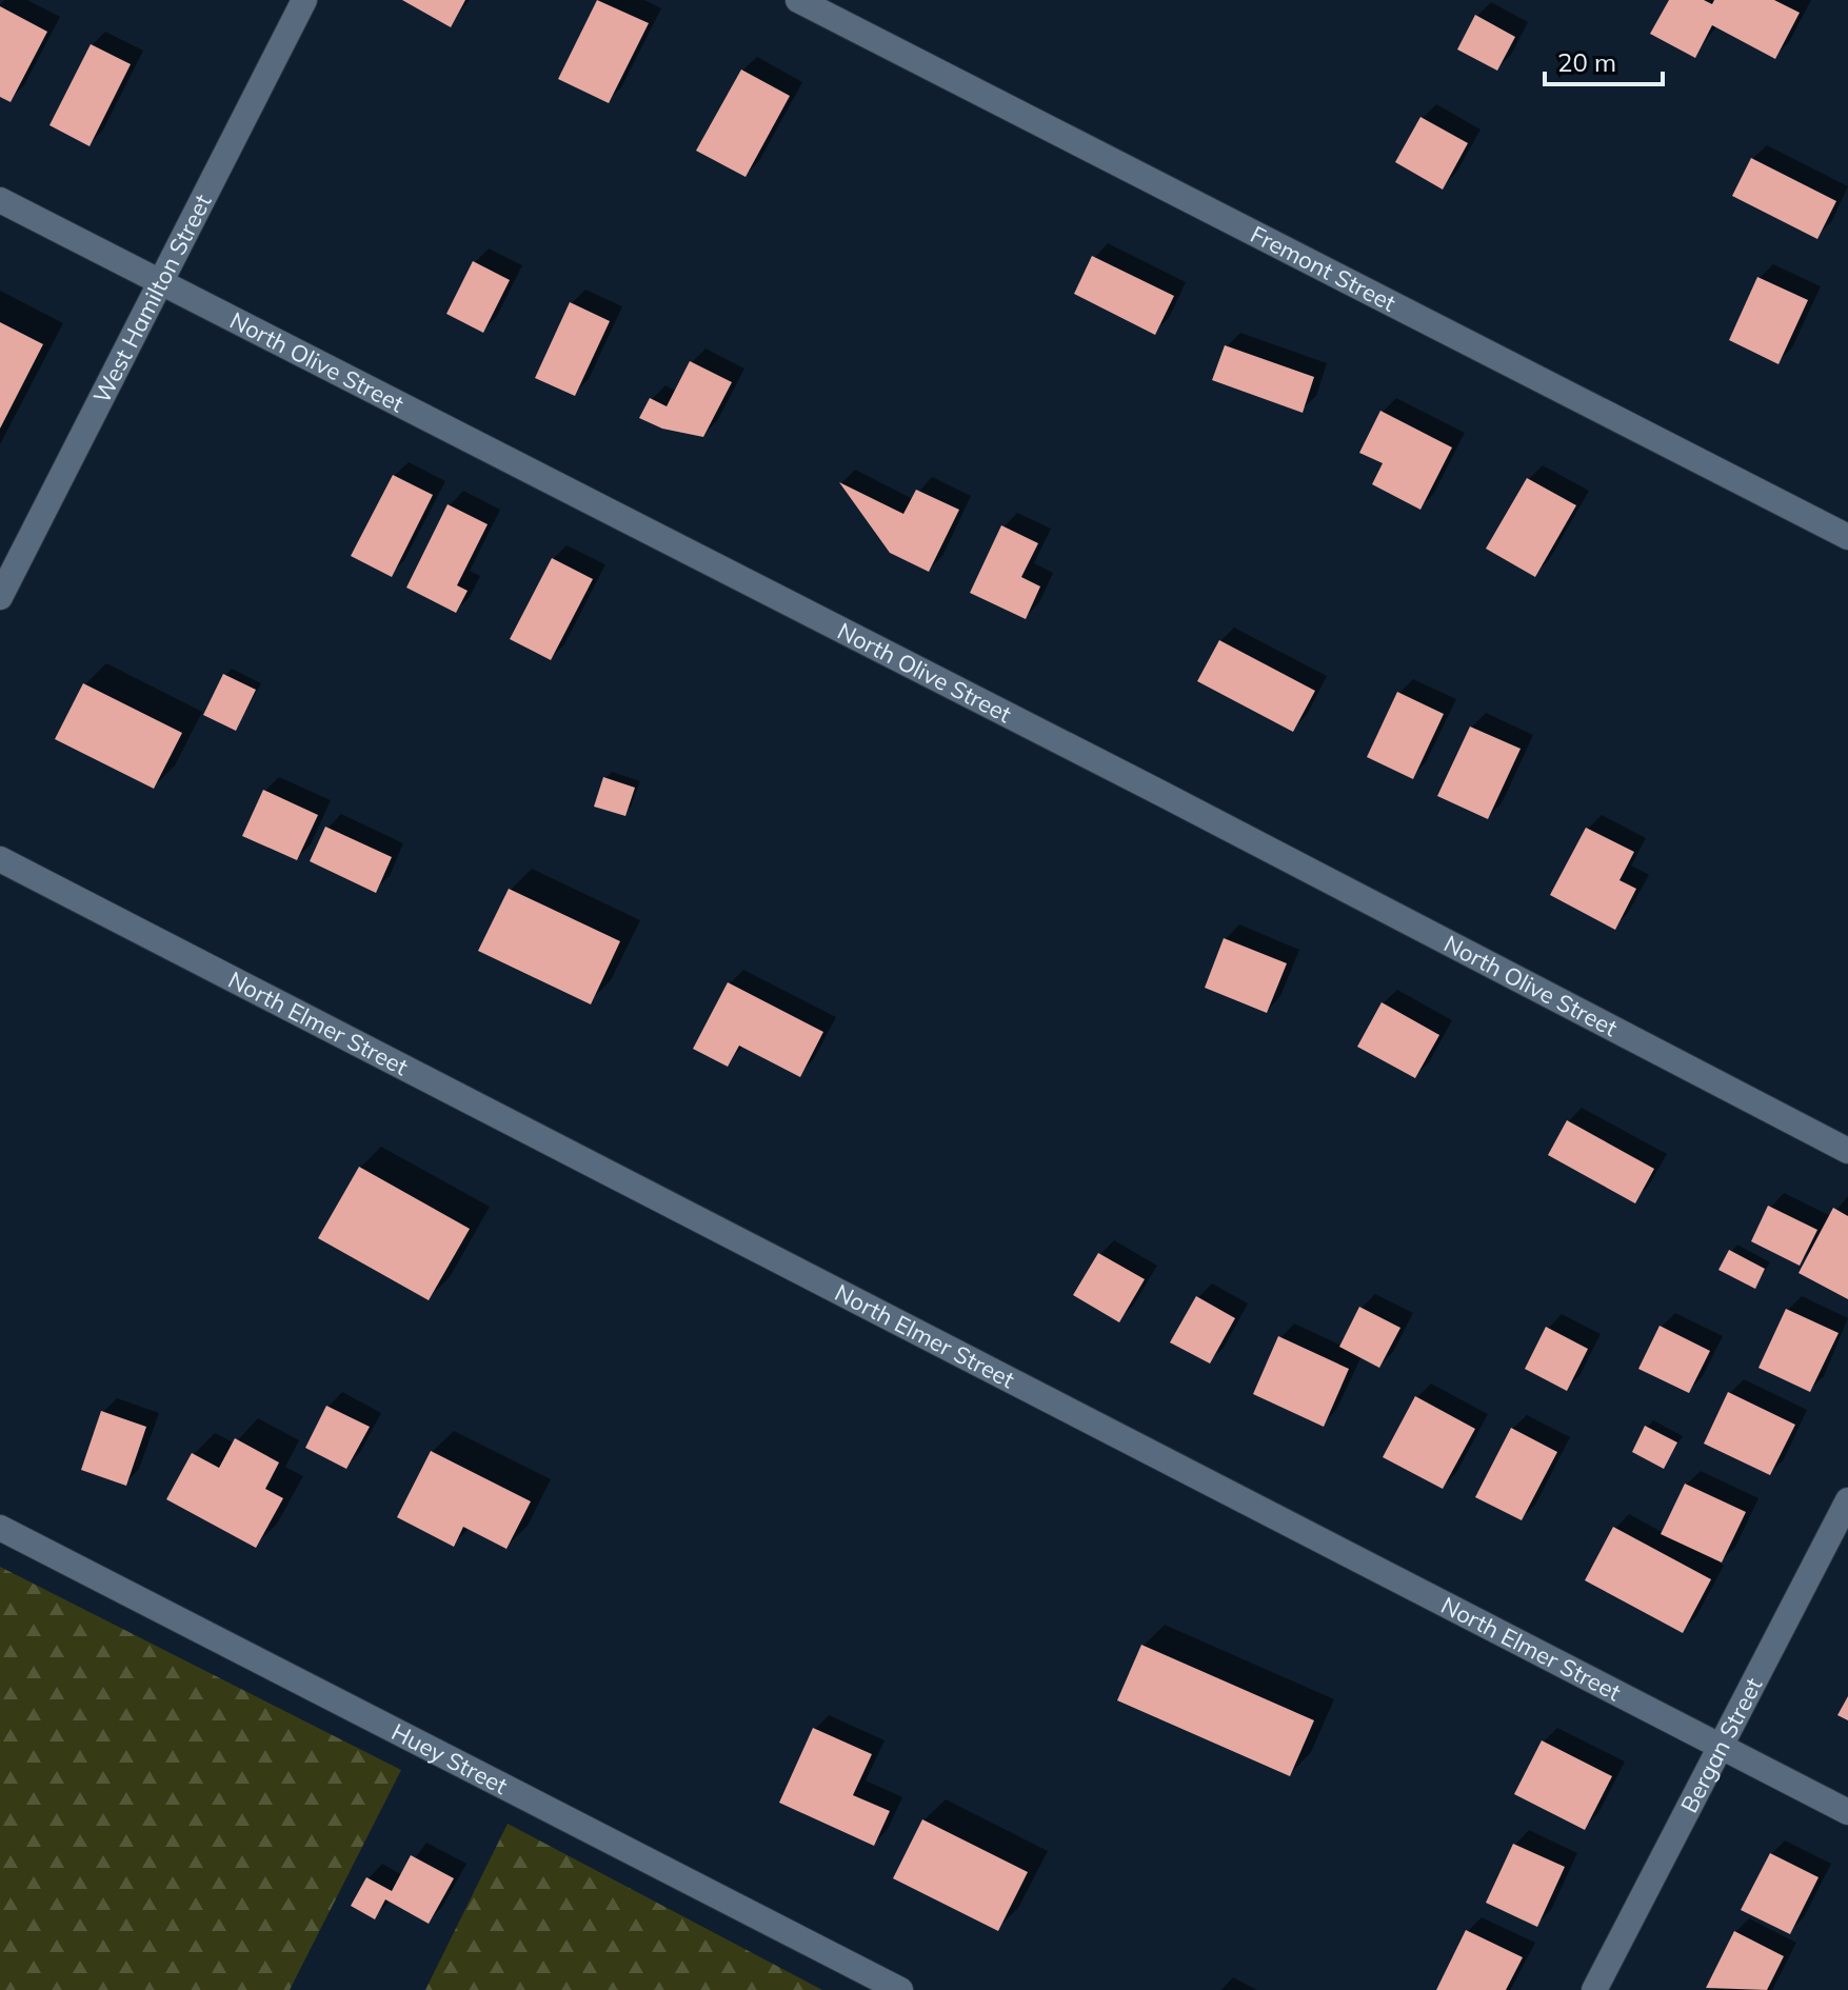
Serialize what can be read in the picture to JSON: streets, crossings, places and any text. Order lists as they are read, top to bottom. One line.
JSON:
{"streets":{"street":["Fremont Street","West Hamilton Street","North Olive Street","North Elmer Street","Bergan Street","Huey Street"]},"crossings":[["West Hamilton Street","North Olive Street"],["North Elmer Street","Bergan Street"]],"scale_bar":"20 m"}
